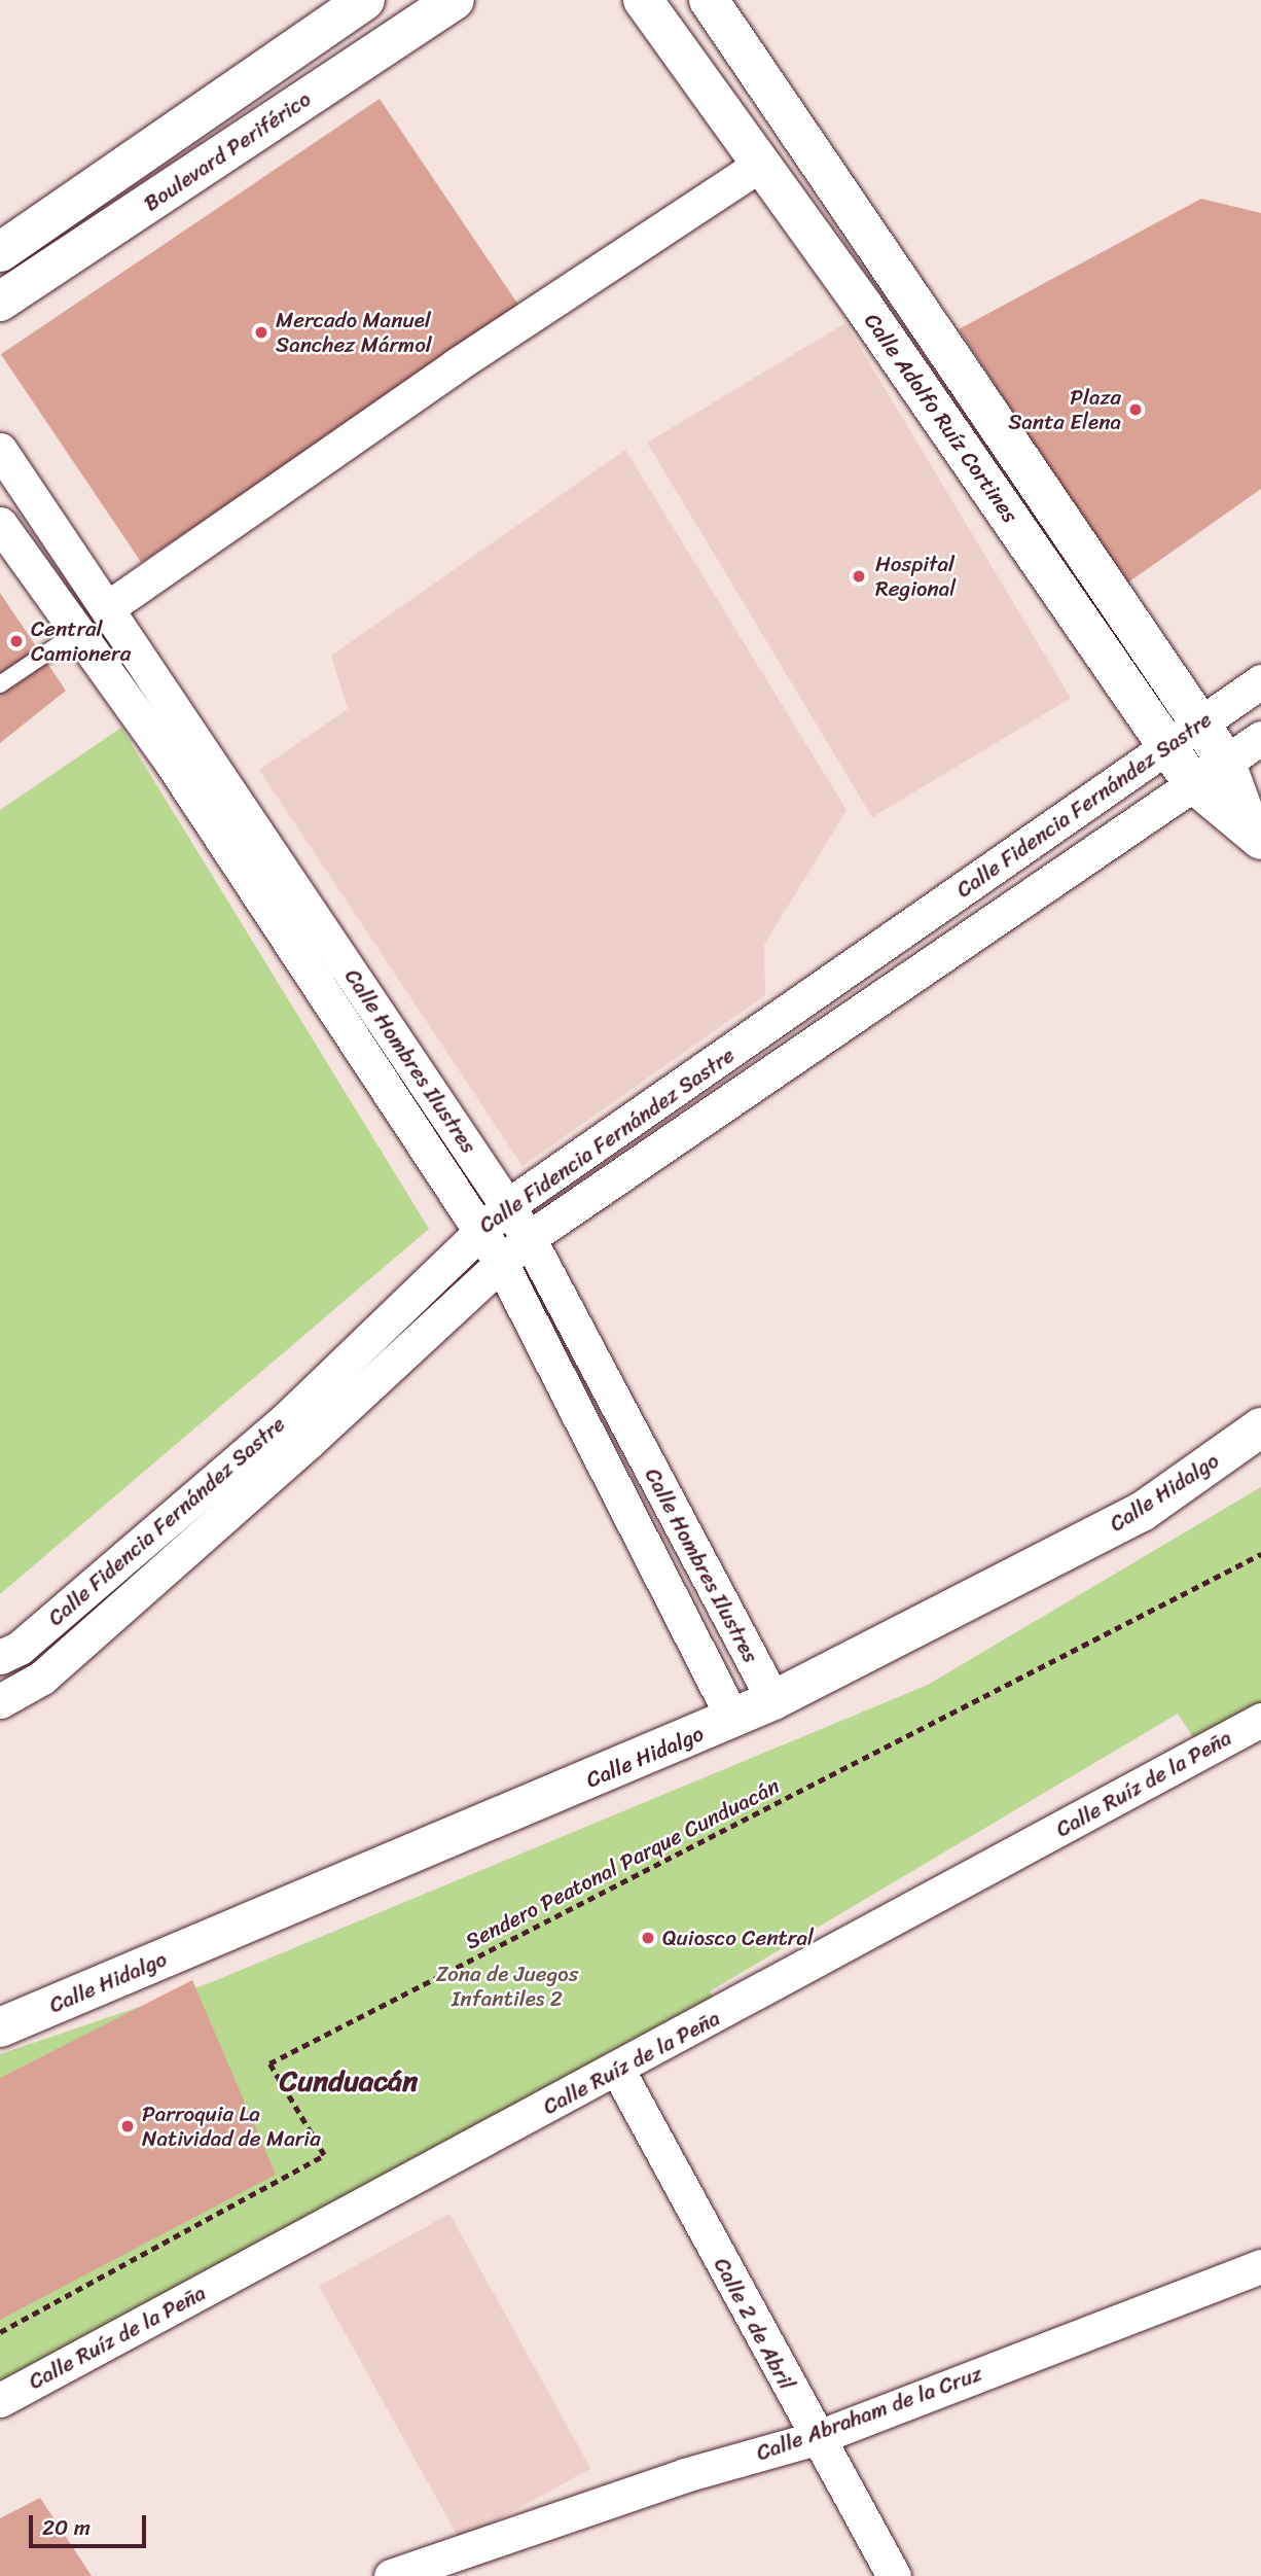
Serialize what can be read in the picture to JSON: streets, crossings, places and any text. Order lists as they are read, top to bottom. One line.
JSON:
{"streets":{"street":["Boulevard Periférico","Calle Adolfo Ruíz Cortines","Calle Fidencia Fernández Sastre","Calle Hombres Ilustres","Calle Hidalgo","Calle Ruíz de la Peña","Calle 2 de Abril","Calle Abraham de la Cruz"],"path":["Sendero Peatonal Parque Cunduacán"]},"crossings":[["Calle Adolfo Ruíz Cortines","Calle Fidencia Fernández Sastre"],["Calle Fidencia Fernández Sastre","Calle Hombres Ilustres"],["Calle Hombres Ilustres","Calle Hidalgo"],["Calle Ruíz de la Peña","Calle 2 de Abril"],["Calle 2 de Abril","Calle Abraham de la Cruz"]],"districts":["Cunduacán"],"parks":["Zona de Juegos Infantiles 2"],"places":["Mercado Manuel Sanchez Mármol","Plaza Santa Elena","Hospital Regional","Central Camionera","Quiosco Central","Parroquia La Natividad de Maria"],"scale_bar":"20 m"}
